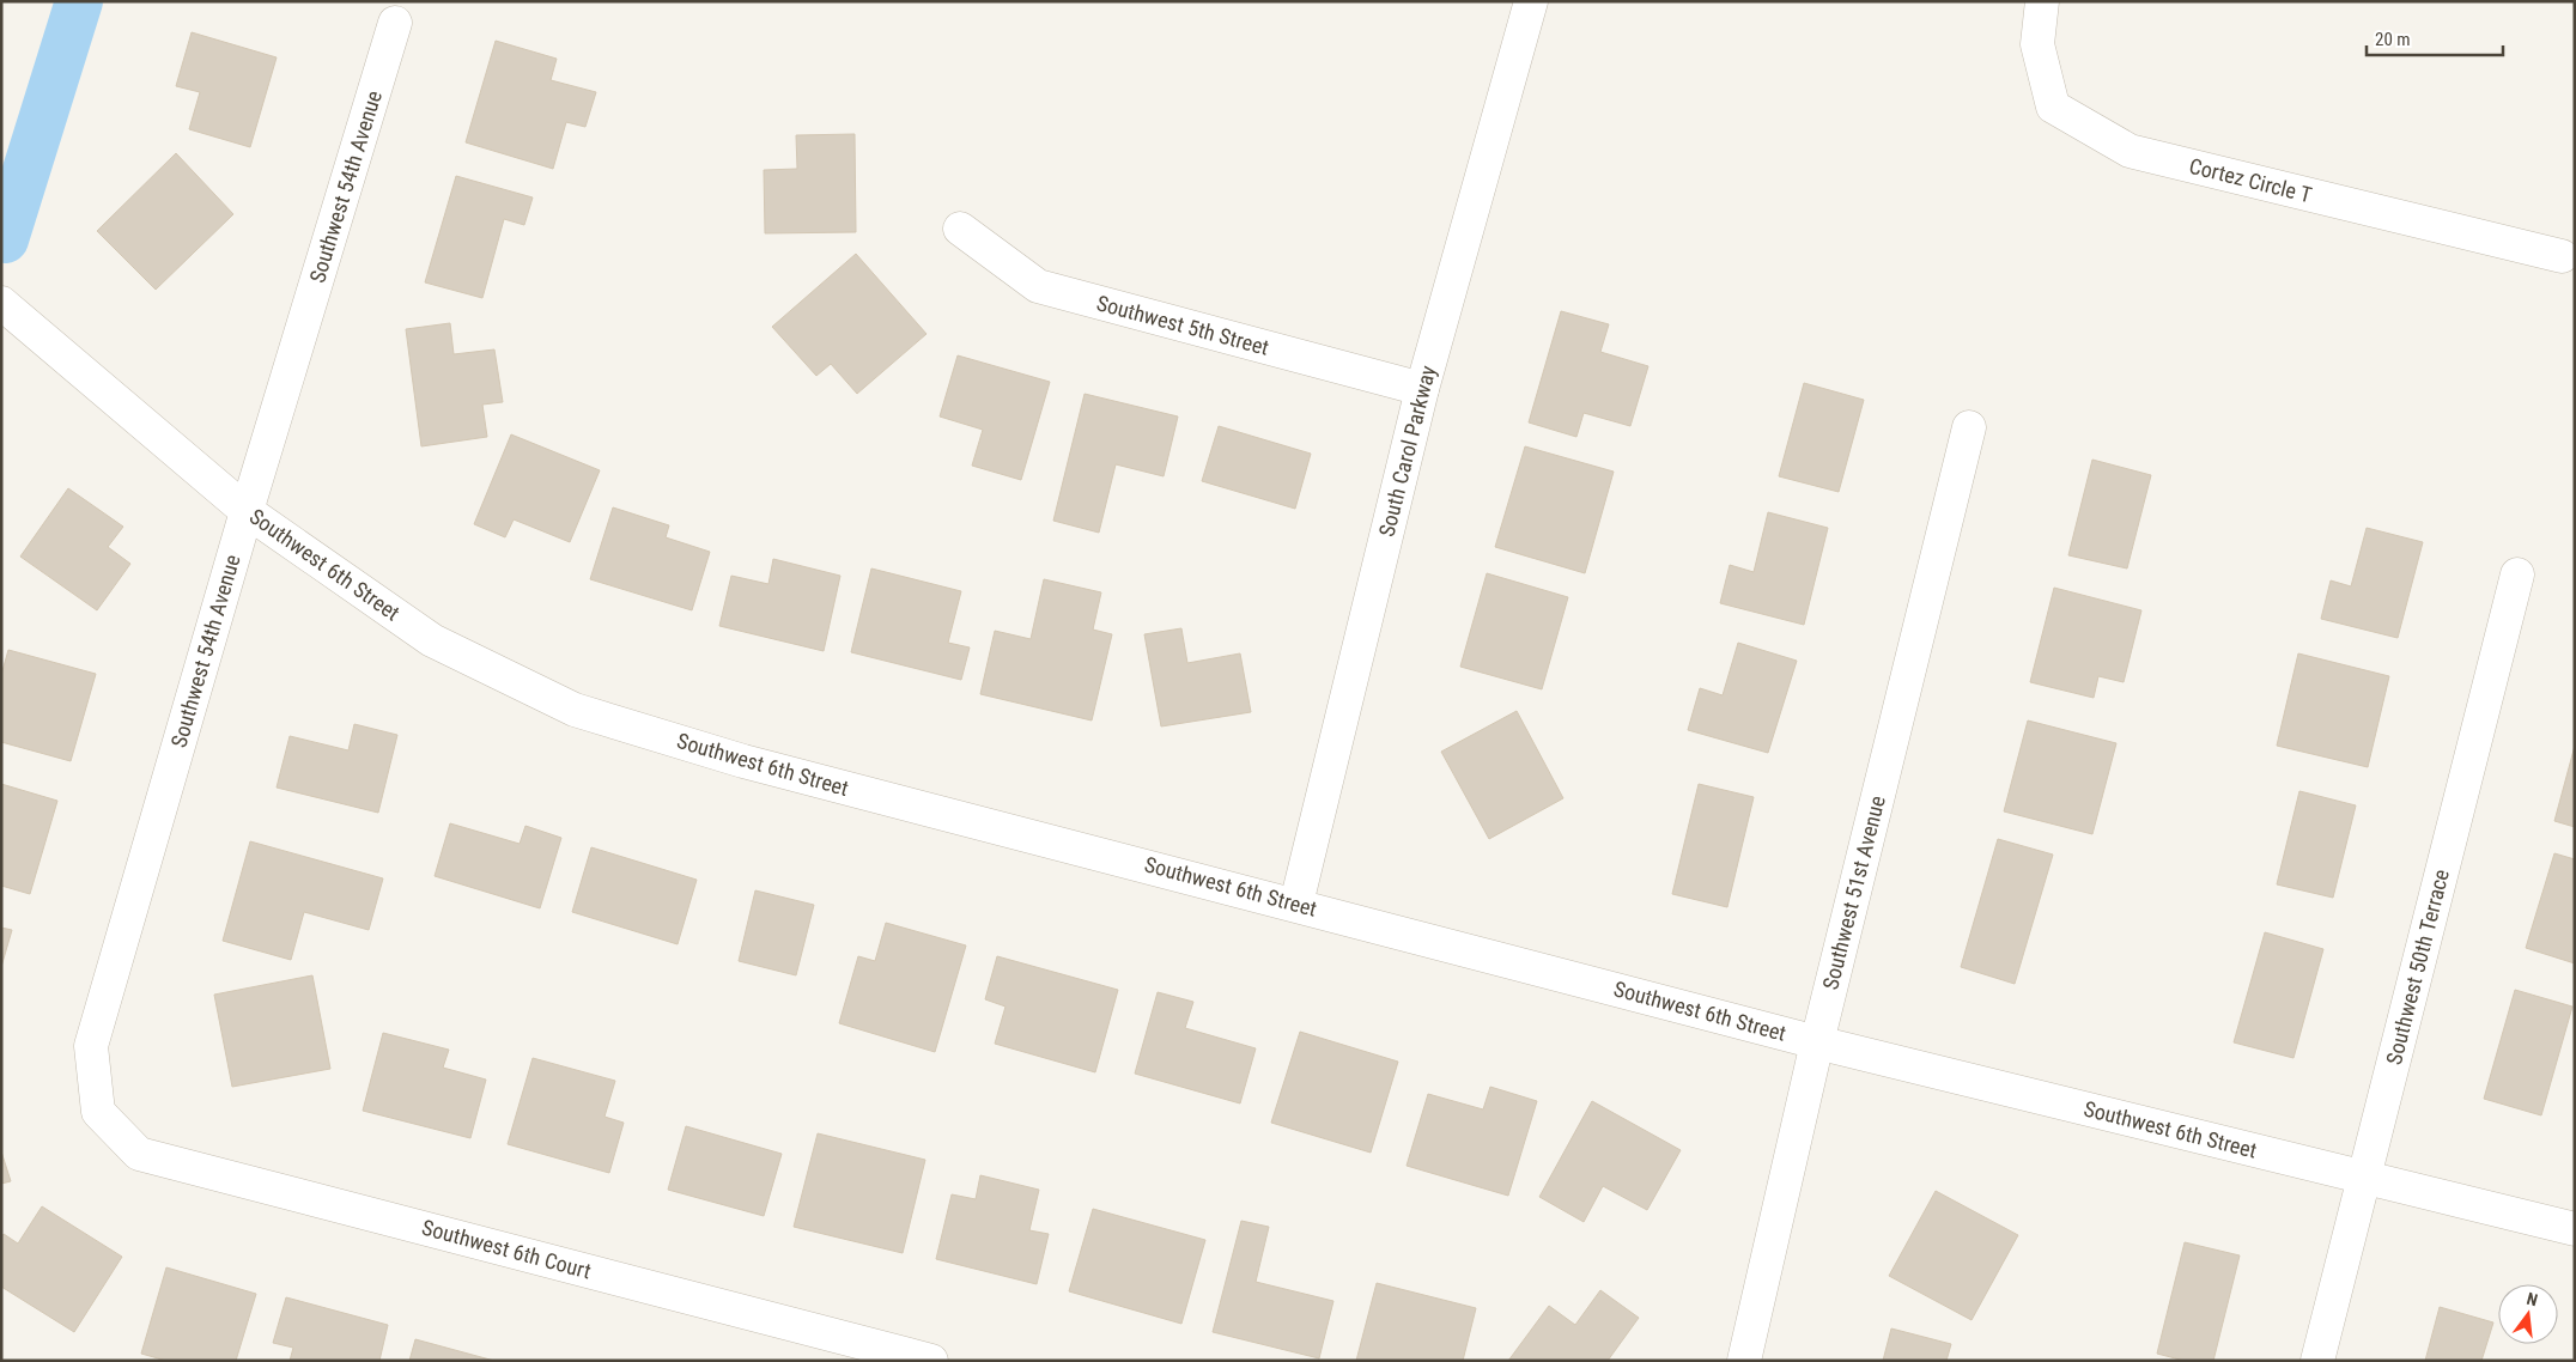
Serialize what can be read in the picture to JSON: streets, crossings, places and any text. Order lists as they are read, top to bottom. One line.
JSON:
{"streets":{"street":["Cortez Circle T","Southwest 54th Avenue","Southwest 5th Street","South Carol Parkway","Southwest 6th Street","Southwest 51st Avenue","Southwest 50th Terrace","Southwest 6th Court"]},"crossings":[["Southwest 54th Avenue","Southwest 6th Street"],["Southwest 54th Avenue","Southwest 6th Court"],["Southwest 5th Street","South Carol Parkway"],["South Carol Parkway","Southwest 6th Street"],["Southwest 6th Street","Southwest 51st Avenue"],["Southwest 6th Street","Southwest 50th Terrace"]],"scale_bar":"20 m","north":"top"}
